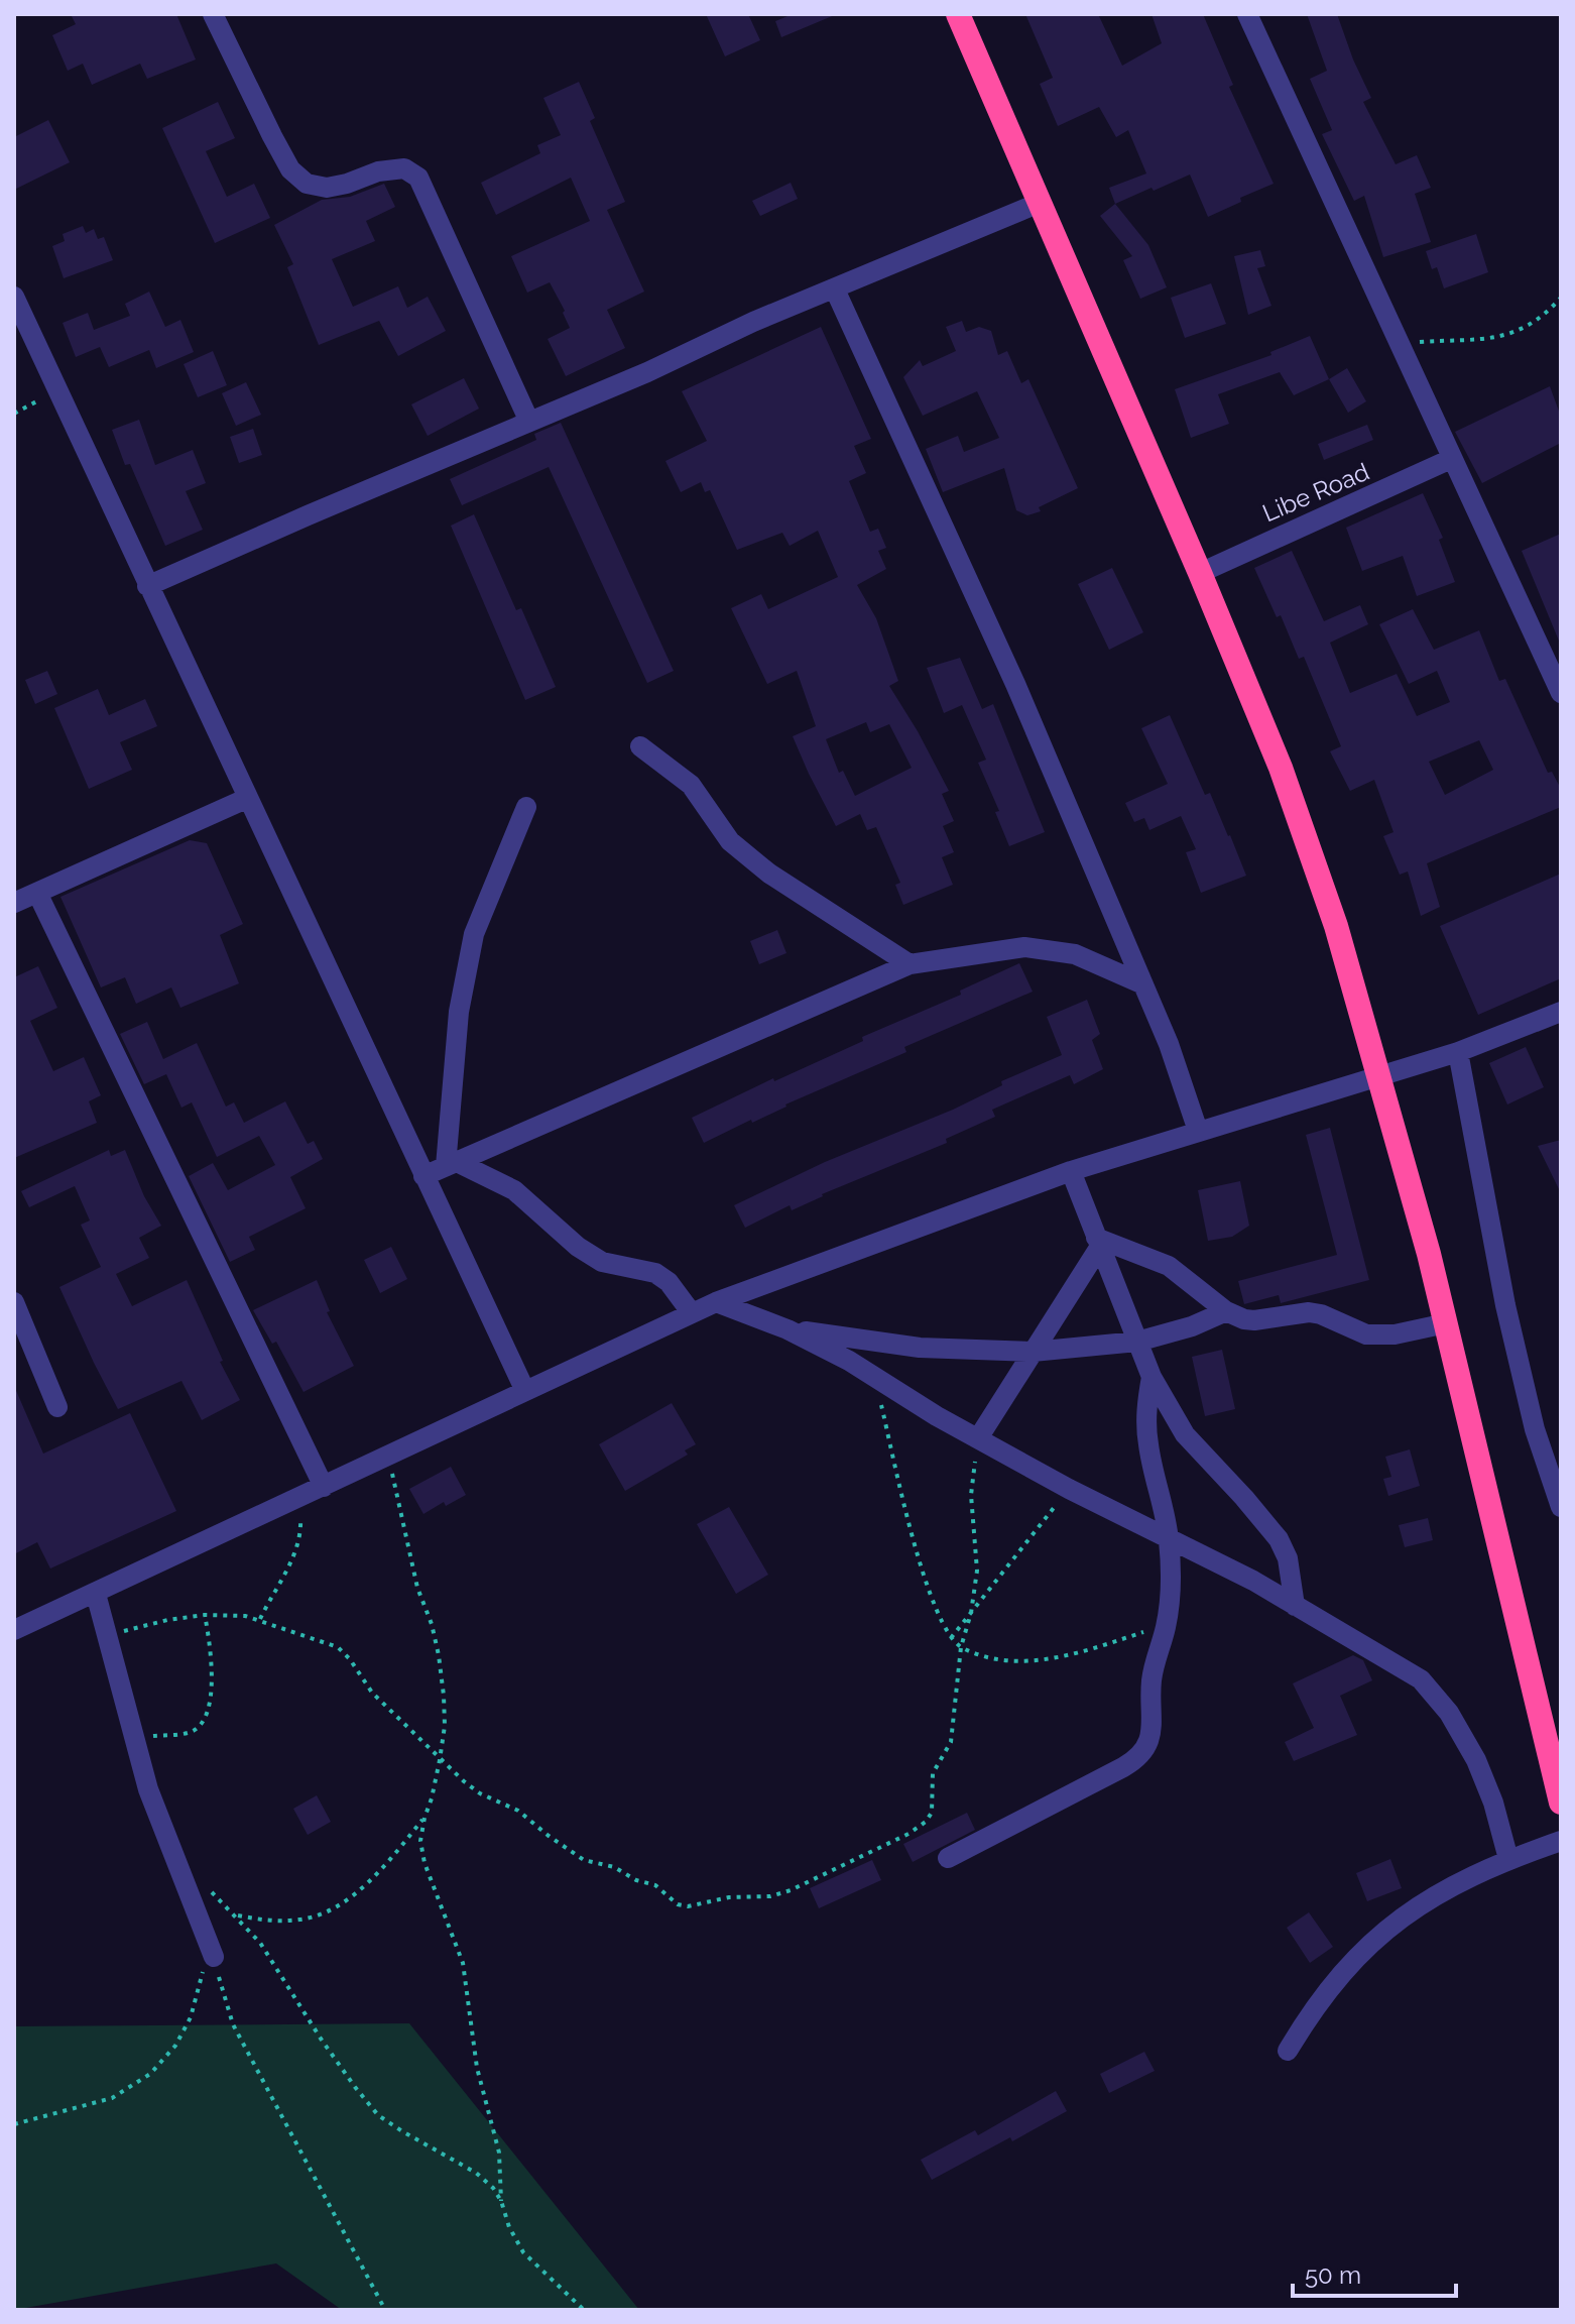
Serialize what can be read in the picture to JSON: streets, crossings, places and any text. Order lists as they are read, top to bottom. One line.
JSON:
{"streets":{"street":["Libe Road"]},"scale_bar":"50 m"}
